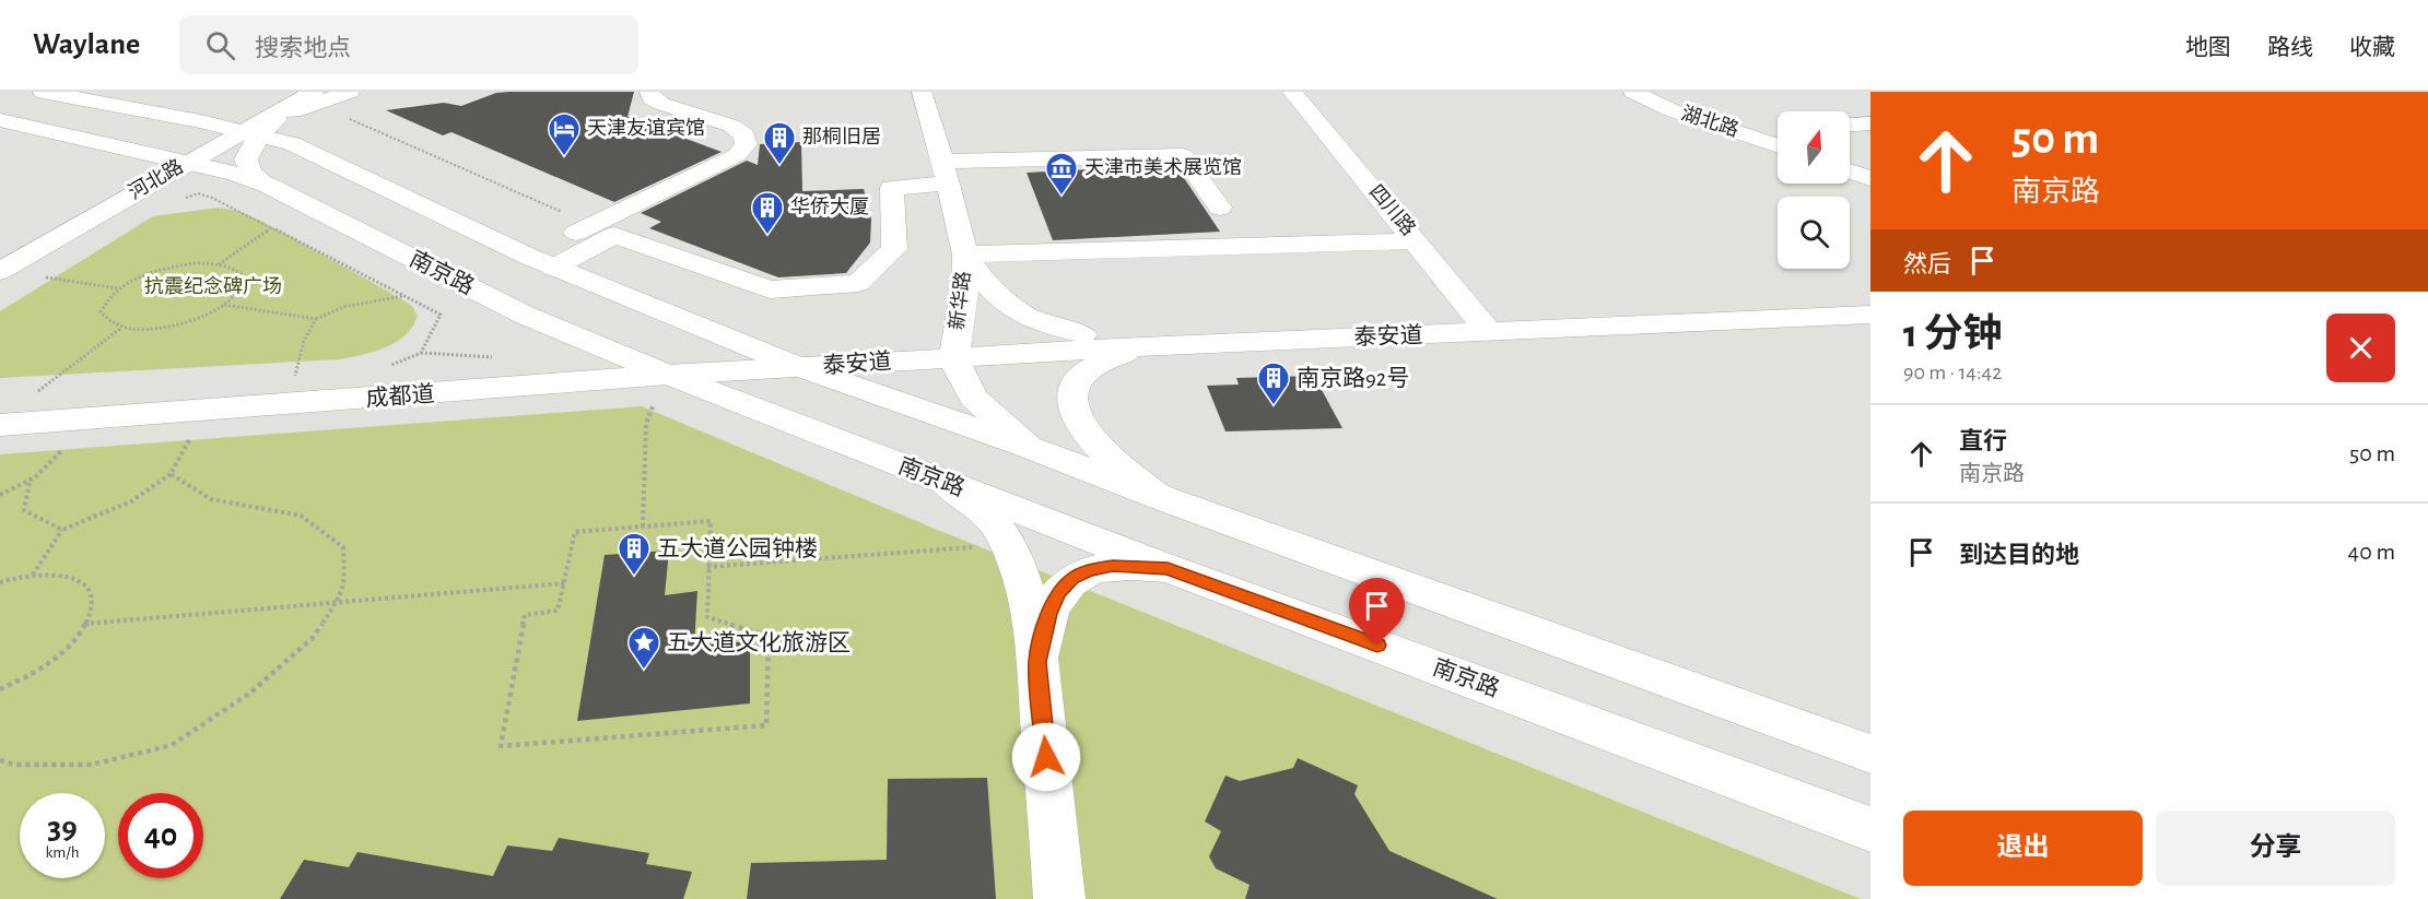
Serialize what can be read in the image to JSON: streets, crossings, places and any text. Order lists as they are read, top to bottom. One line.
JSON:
{"streets":{"street":["湖北路","河北路","四川路","南京路","新华路","泰安道","成都道"]},"crossings":[["河北路","南京路"],["四川路","泰安道"],["南京路","成都道"],["新华路","泰安道"]],"parks":["抗震纪念碑广场"],"places":{"hotel":["天津友谊宾馆"],"building":["那桐旧居","华侨大厦","南京路92号","五大道公园钟楼"],"museum":["天津市美术展览馆"],"place":["五大道文化旅游区"]},"north":"top","page":{"header":"Waylane","search":"搜索地点","nav":["地图","路线","收藏"],"turn":["50 m","南京路"],"then":"然后","heading":["1 分钟","90 m · 14:42"],"list":[{"name":"直行","note":"南京路","value":"50 m"},{"name":"到达目的地","value":"40 m"}],"speed":"39 km/h","limit":"40","buttons":["退出","分享"]}}
